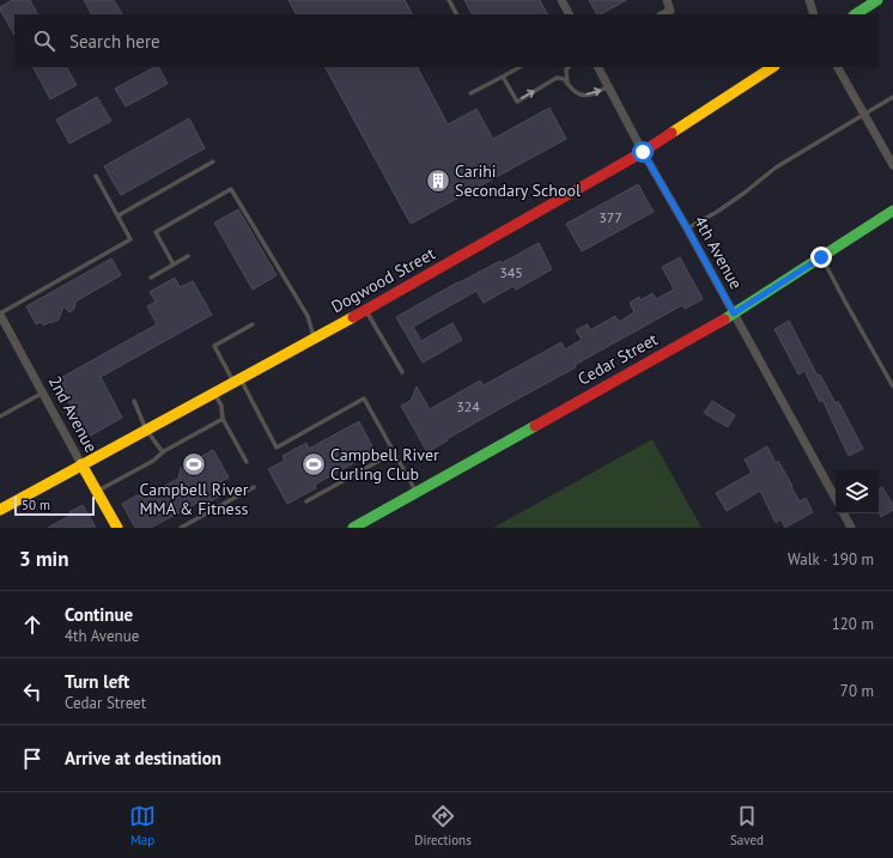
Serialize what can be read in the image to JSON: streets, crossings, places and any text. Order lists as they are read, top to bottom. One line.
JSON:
{"streets":{"main road":["Dogwood Street","Cedar Street","2nd Avenue"],"street":["4th Avenue"]},"crossings":[["4th Avenue","Dogwood Street"],["4th Avenue","Cedar Street"],["Dogwood Street","2nd Avenue"]],"places":{"building":["Carihi Secondary School"],"sports":["Campbell River MMA & Fitness","Campbell River Curling Club"]},"house_numbers":["377","345","324"],"scale_bar":"50 m","page":{"search":"Search here","scale":"50 m","heading":["3 min","Walk · 190 m"],"list":[["Continue","4th Avenue","120 m"],["Turn left","Cedar Street","70 m"],"Arrive at destination"],"nav":["Map","Directions","Saved"]}}
